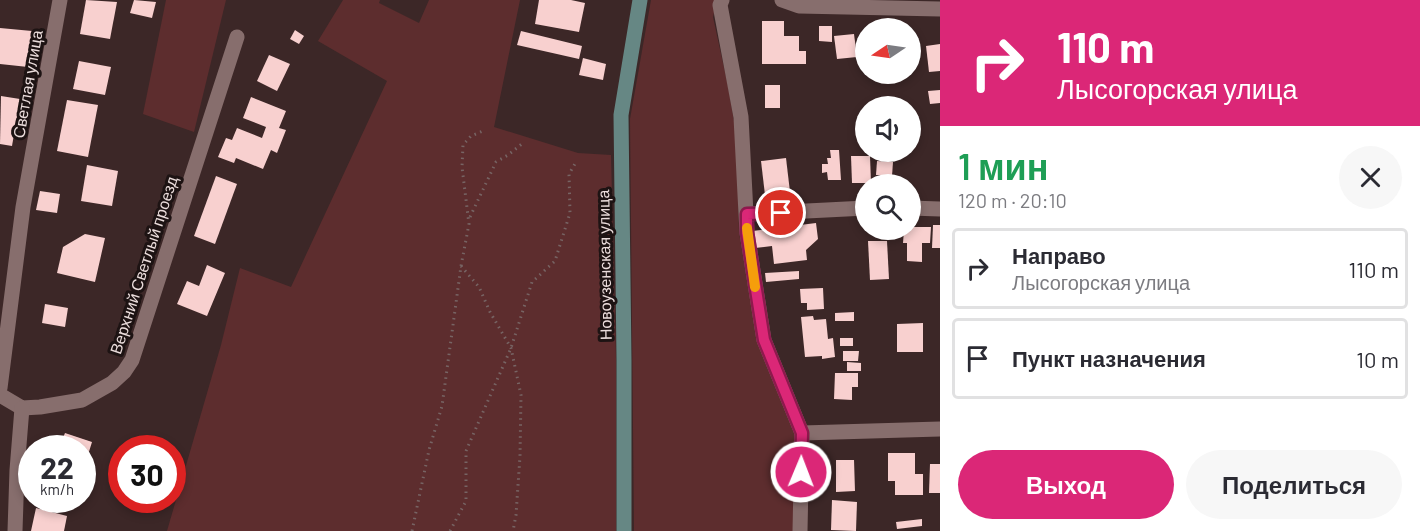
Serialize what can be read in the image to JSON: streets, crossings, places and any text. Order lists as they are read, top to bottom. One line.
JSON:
{"streets":{"main road":["Новоузенская улица"],"street":["Светлая улица","Верхний Светлый проезд"]},"north":"left","page":{"turn":["110 m","Лысогорская улица"],"heading":["1 мин","120 m · 20:10"],"list":[{"name":"Направо","note":"Лысогорская улица","value":"110 m"},{"name":"Пункт назначения","value":"10 m"}],"speed":"22 km/h","limit":"30","buttons":["Выход","Поделиться"]}}
